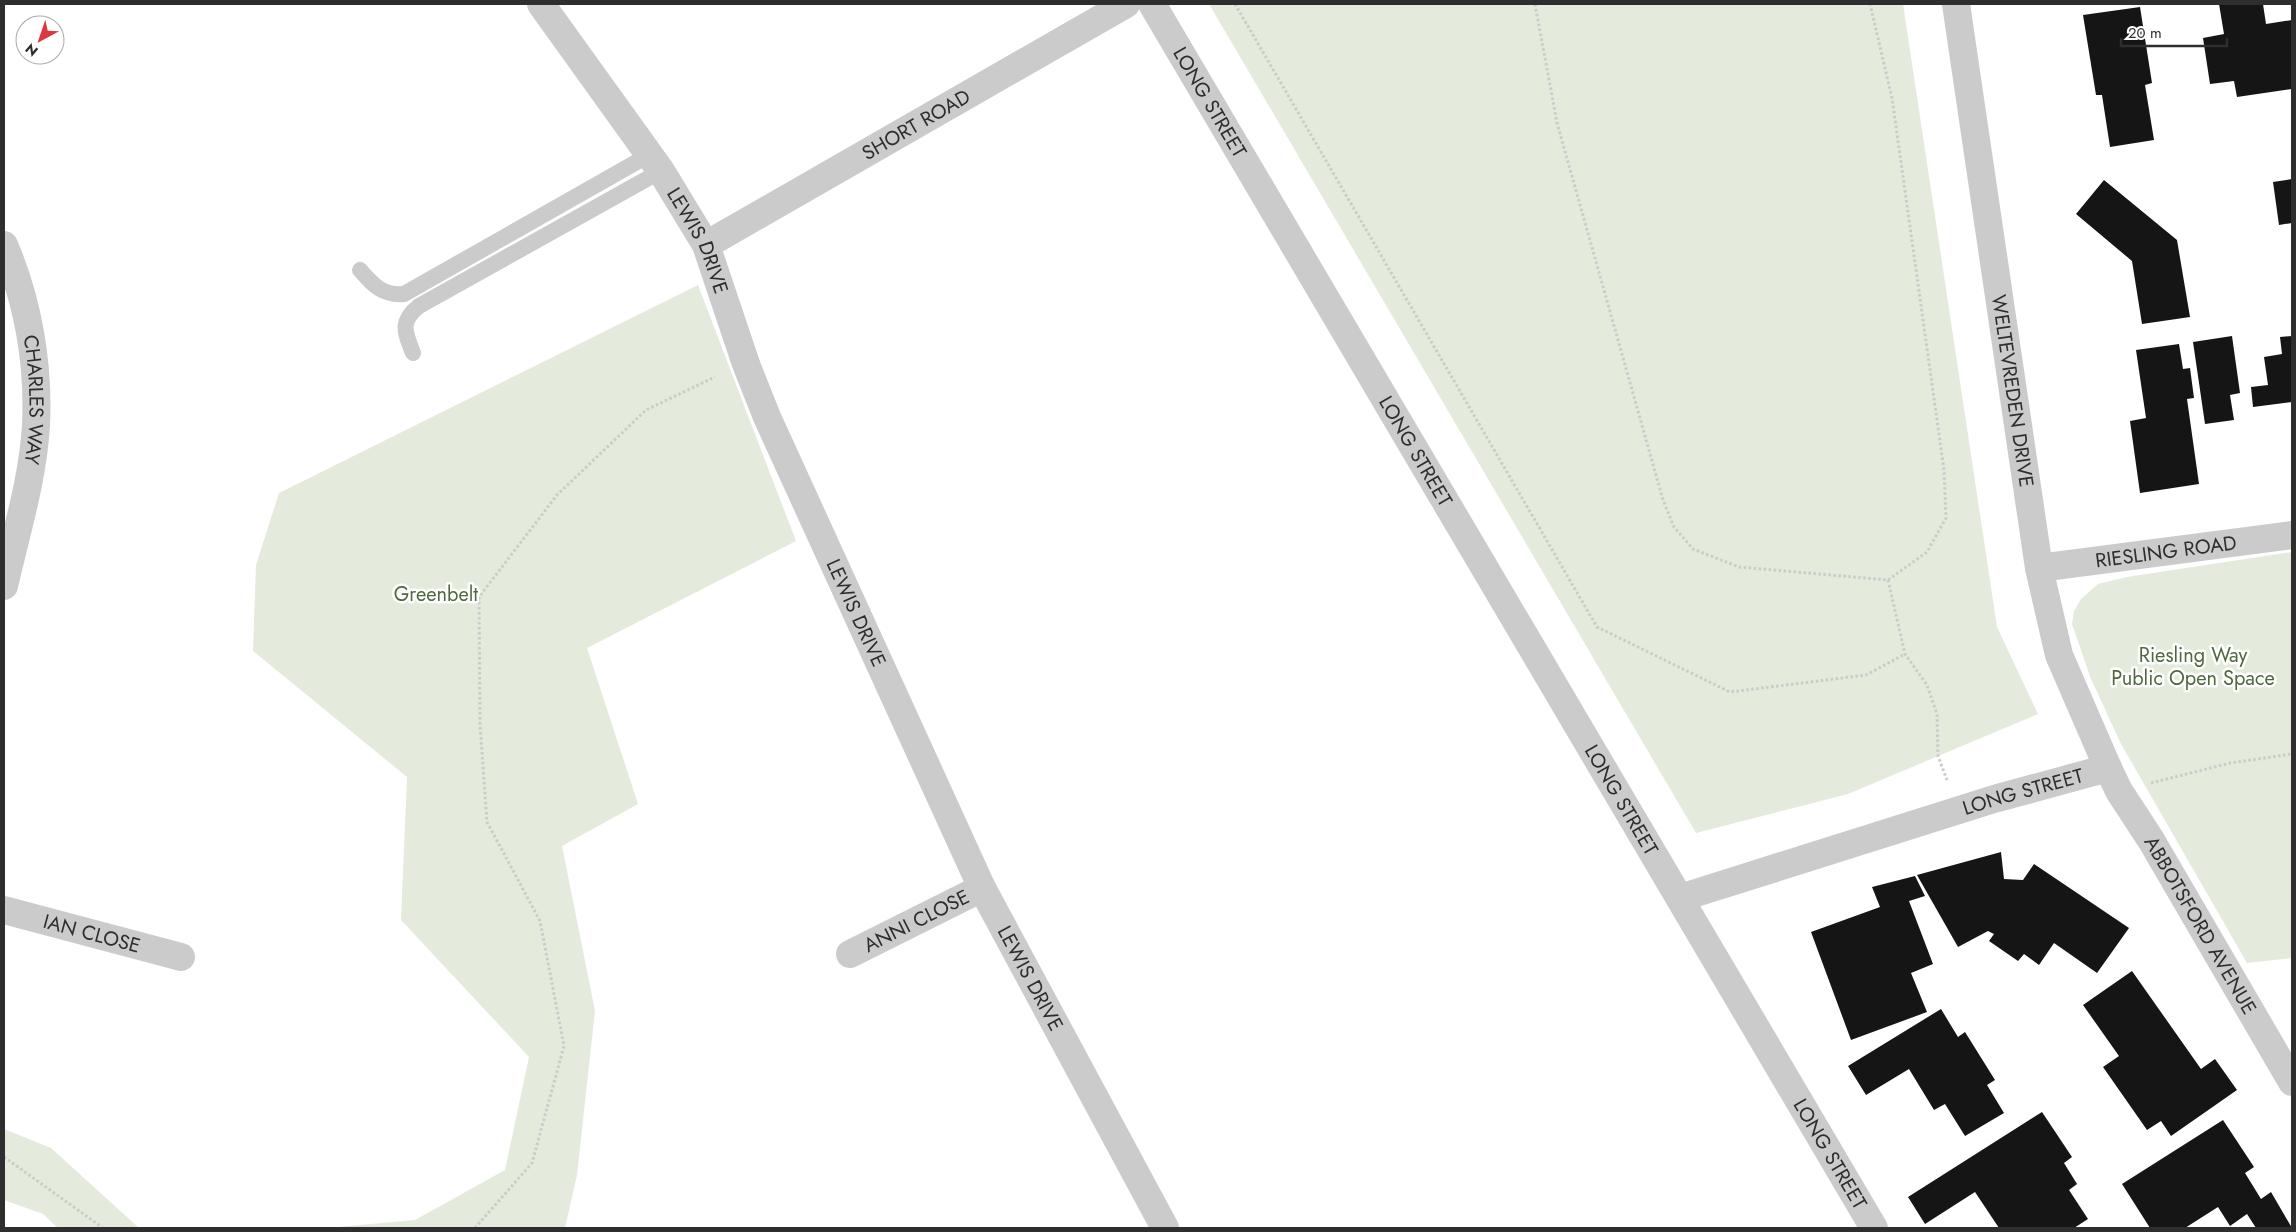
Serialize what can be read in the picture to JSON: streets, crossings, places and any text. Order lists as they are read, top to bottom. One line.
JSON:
{"streets":{"street":["LONG STREET","SHORT ROAD","LEWIS DRIVE","WELTEVREDEN DRIVE","CHARLES WAY","RIESLING ROAD","ANNI CLOSE","ABBOTSFORD AVENUE","IAN CLOSE"]},"crossings":[["LONG STREET","WELTEVREDEN DRIVE"],["LONG STREET","ABBOTSFORD AVENUE"],["SHORT ROAD","LEWIS DRIVE"],["LEWIS DRIVE","ANNI CLOSE"],["WELTEVREDEN DRIVE","RIESLING ROAD"],["WELTEVREDEN DRIVE","ABBOTSFORD AVENUE"]],"parks":["Greenbelt","Riesling Way Public Open Space"],"scale_bar":"20 m","north":"bottom left"}
